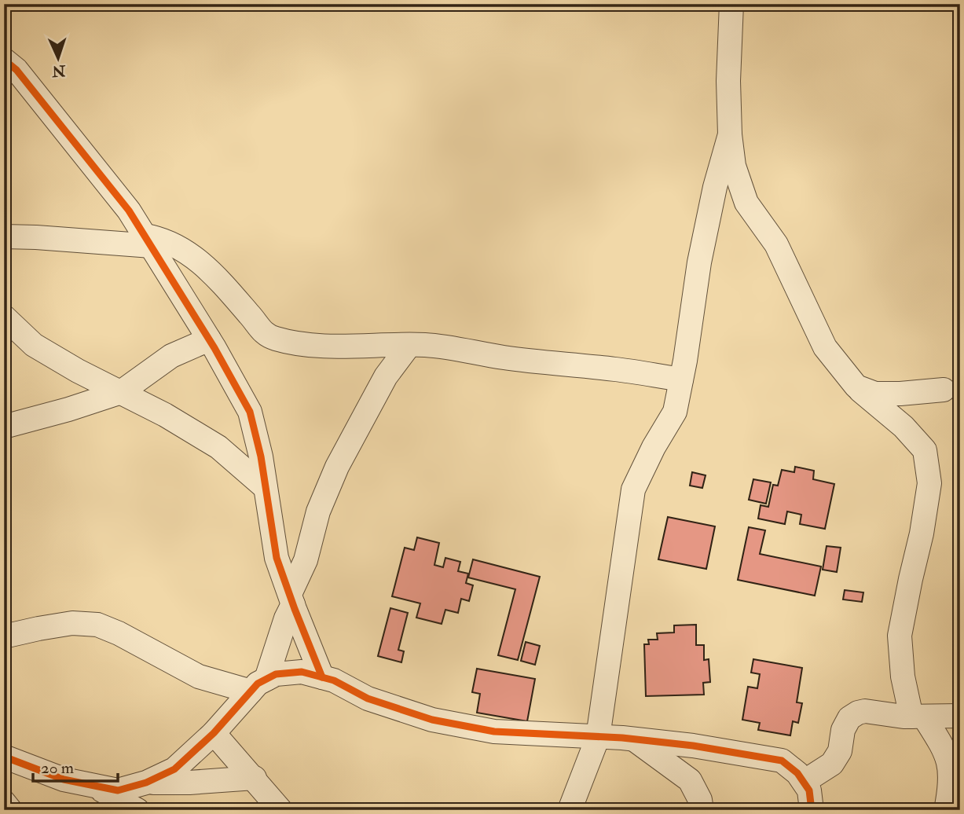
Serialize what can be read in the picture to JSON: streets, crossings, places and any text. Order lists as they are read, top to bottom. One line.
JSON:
{"scale_bar":"20 m","north":"bottom"}
